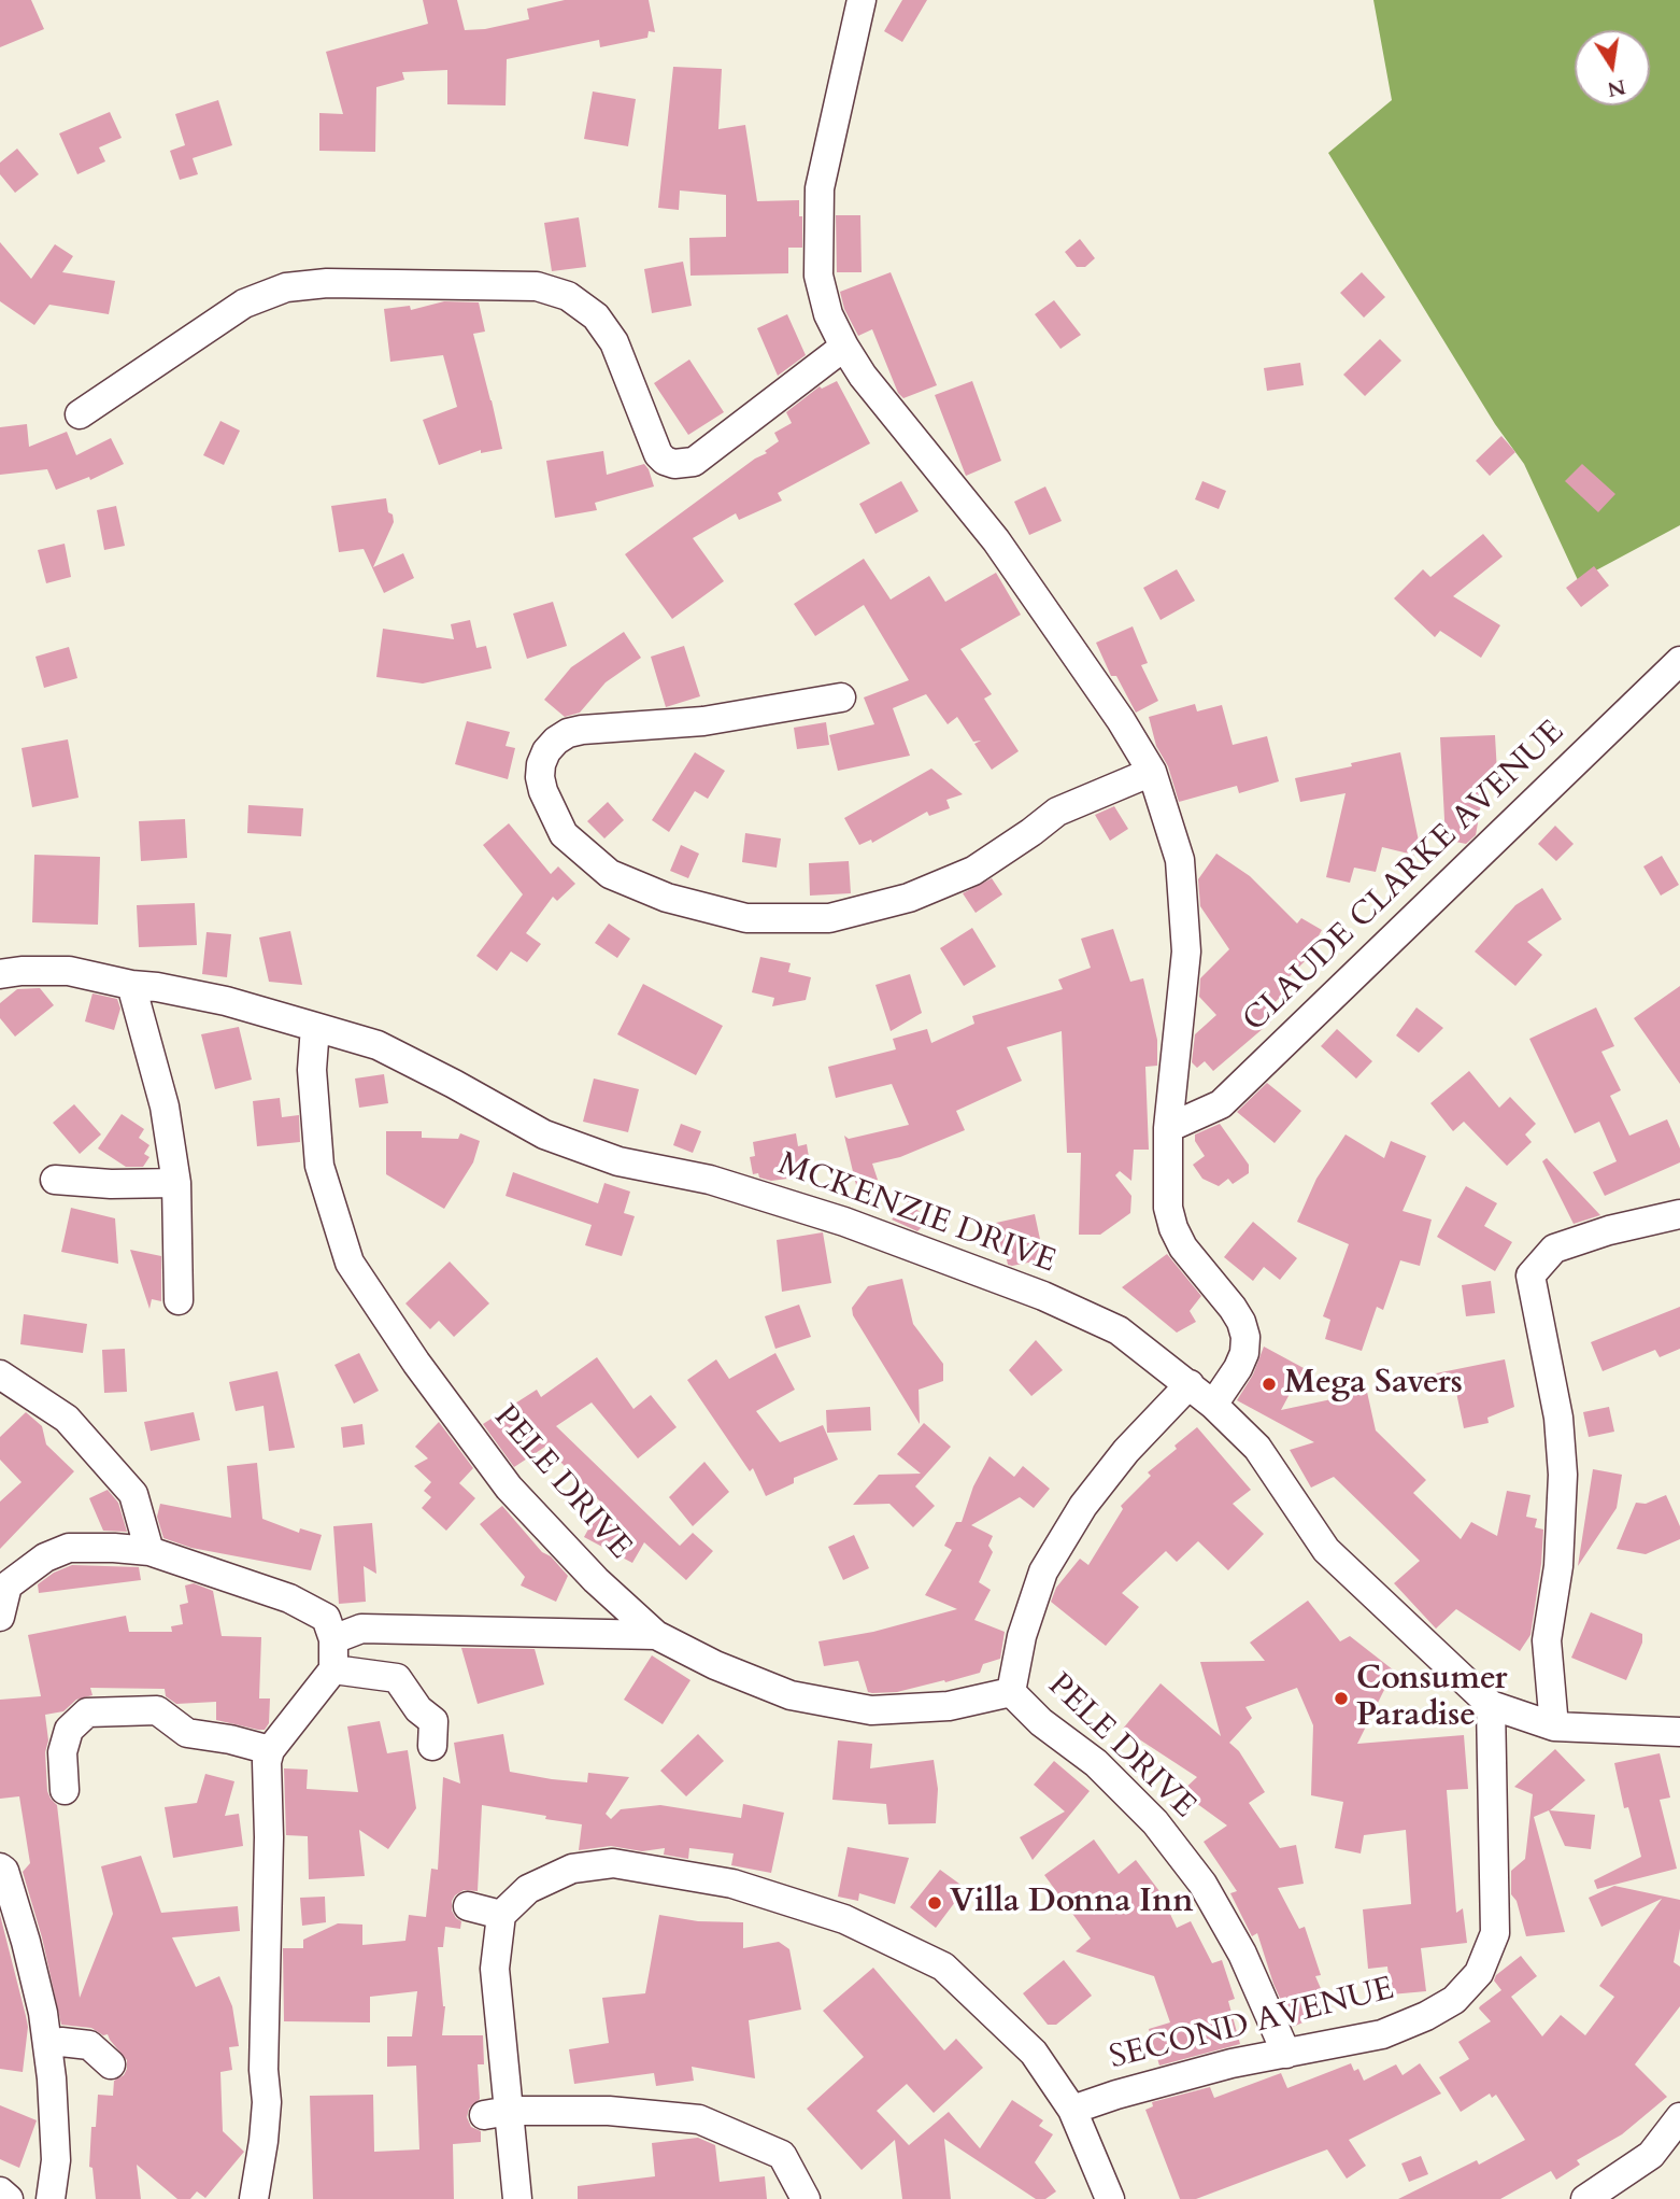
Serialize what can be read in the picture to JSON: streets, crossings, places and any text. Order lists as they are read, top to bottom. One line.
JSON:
{"streets":{"street":["CLAUDE CLARKE AVENUE","MCKENZIE DRIVE","PELE DRIVE","SECOND AVENUE"]},"crossings":[["MCKENZIE DRIVE","PELE DRIVE"],["MCKENZIE DRIVE","SECOND AVENUE"],["PELE DRIVE","SECOND AVENUE"]],"places":["Mega Savers","Consumer Paradise","Villa Donna Inn"],"north":"bottom"}
